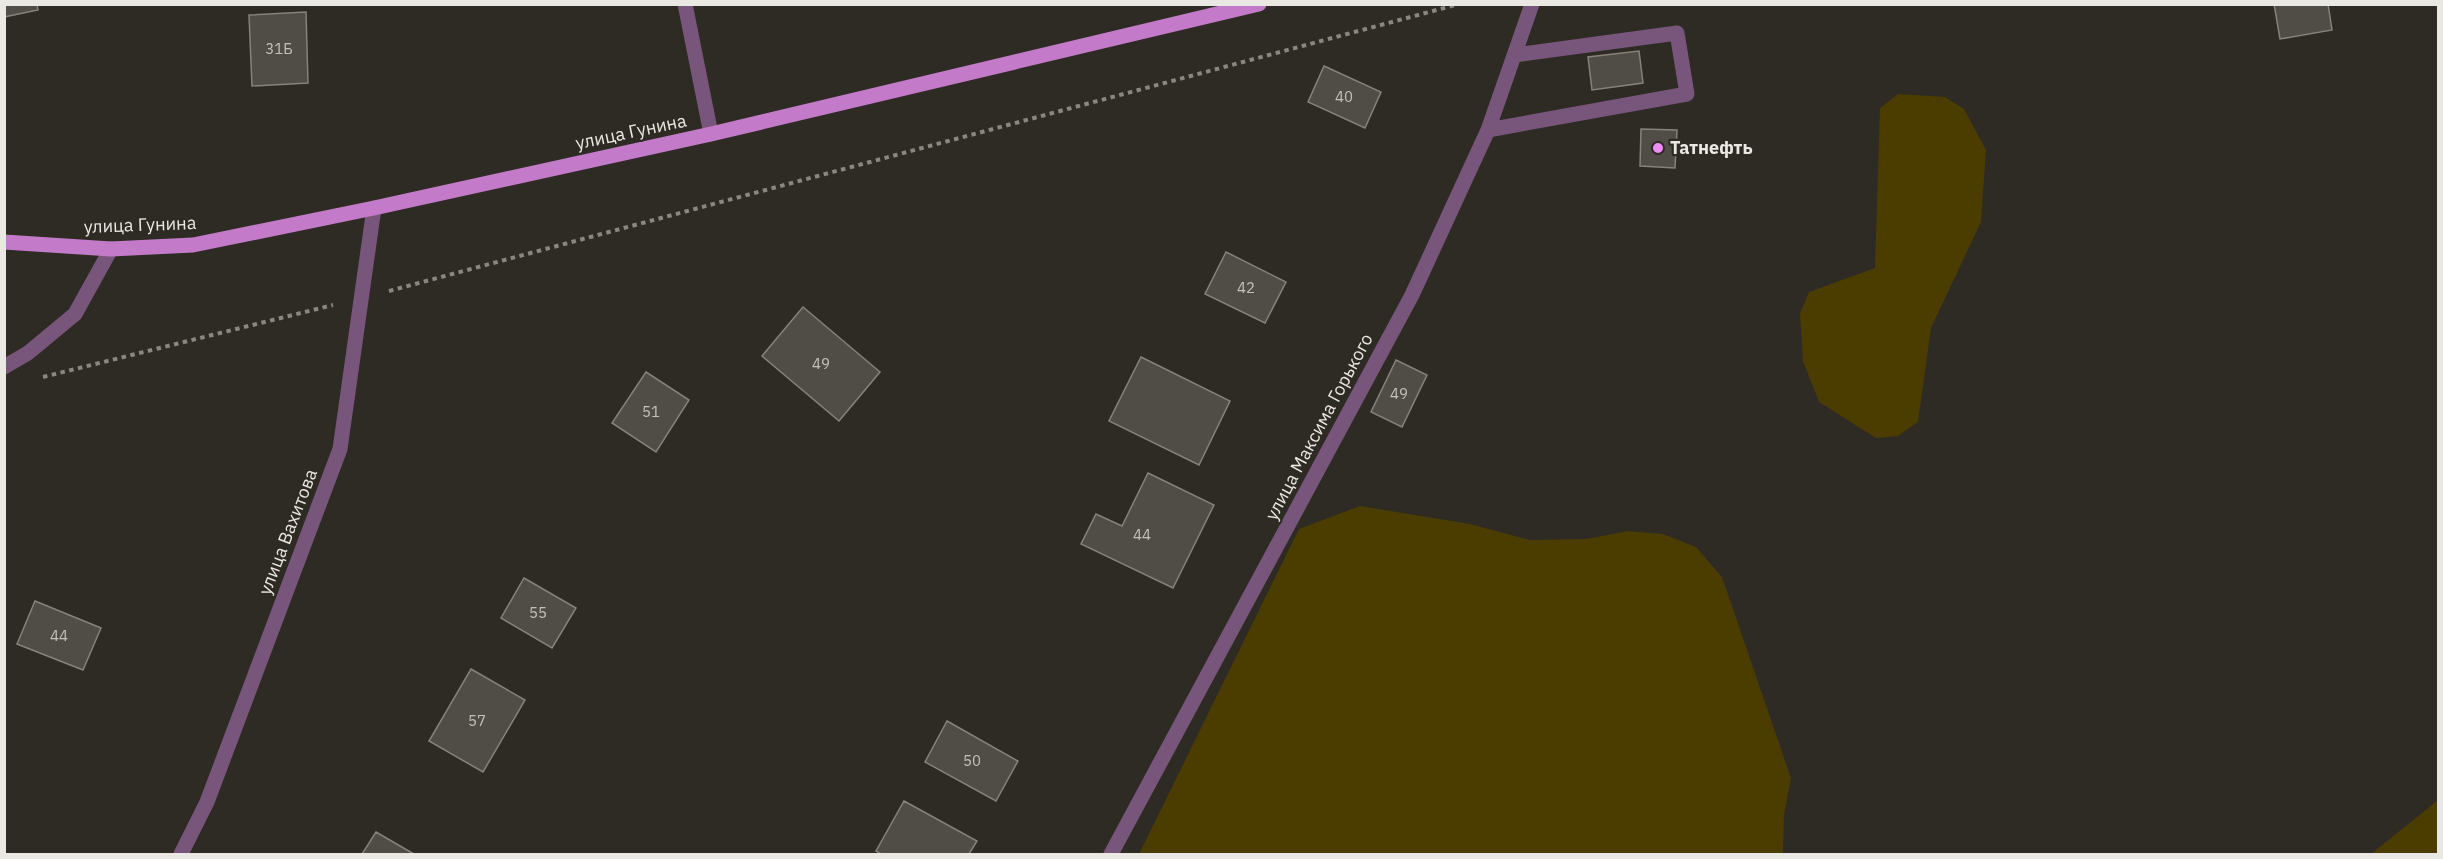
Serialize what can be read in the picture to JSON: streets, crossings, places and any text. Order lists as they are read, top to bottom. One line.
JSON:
{"streets":{"main road":["улица Гунина"],"street":["улица Максима Горького","улица Вахитова"]},"crossings":[["улица Гунина","улица Вахитова"]],"places":["Татнефть"],"house_numbers":["31Б","40","42","49","49","51","44","55","44","57","50"]}
